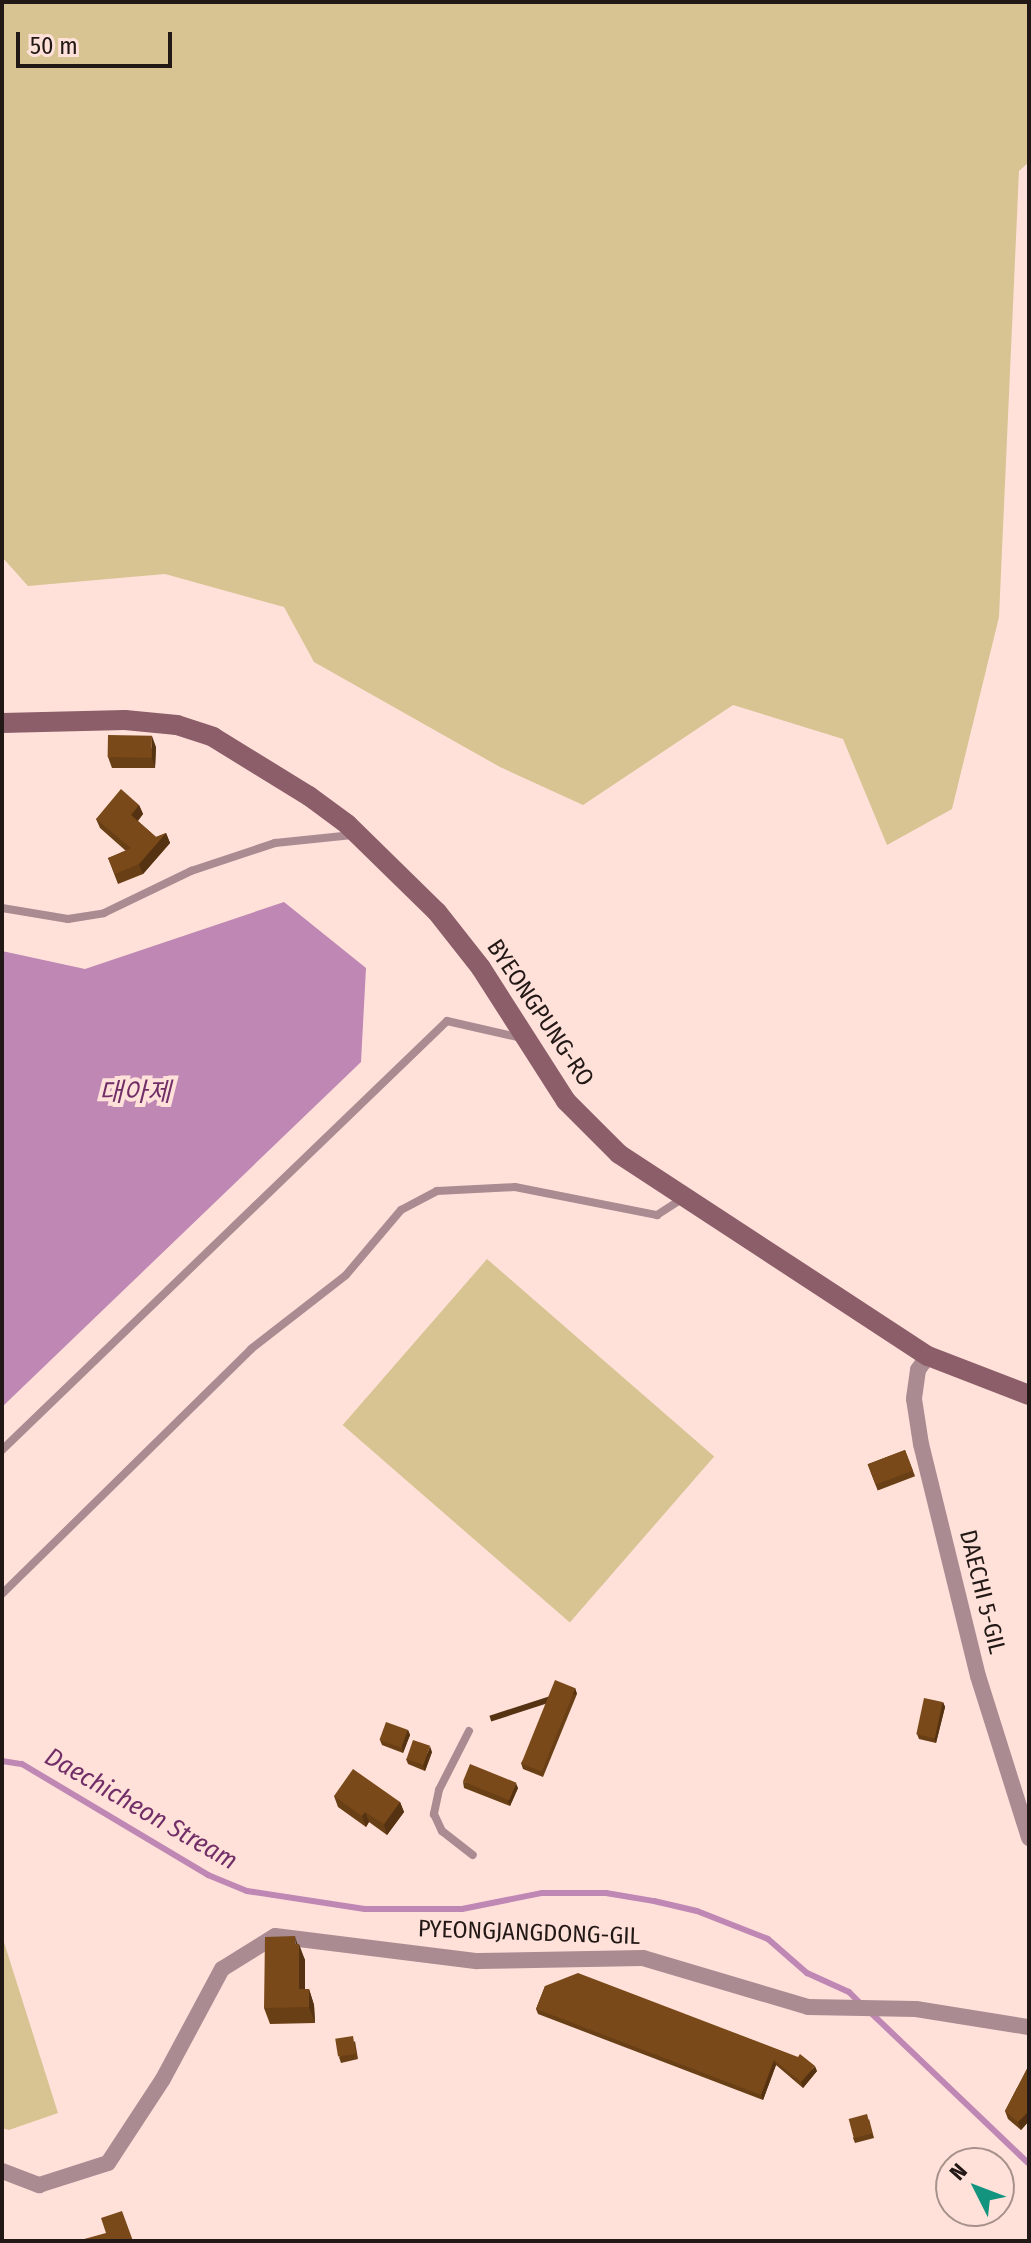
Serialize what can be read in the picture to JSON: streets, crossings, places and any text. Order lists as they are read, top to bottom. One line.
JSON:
{"streets":{"main road":["BYEONGPUNG-RO"],"street":["DAECHI 5-GIL","PYEONGJANGDONG-GIL"]},"crossings":[["BYEONGPUNG-RO","DAECHI 5-GIL"]],"water":["대아제","Daechicheon Stream"],"scale_bar":"50 m","north":"top left"}
